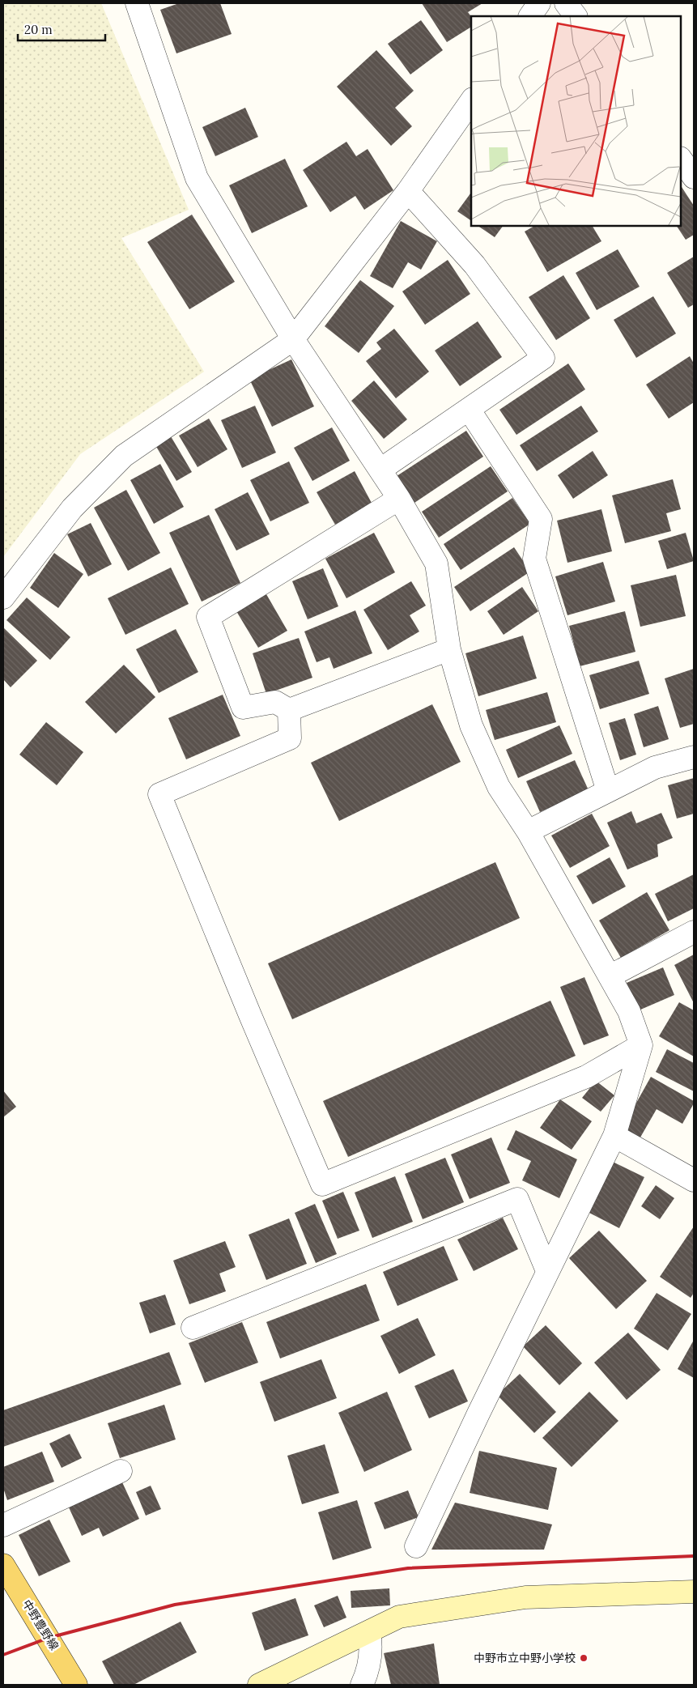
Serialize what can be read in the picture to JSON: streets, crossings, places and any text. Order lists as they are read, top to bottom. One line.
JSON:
{"streets":{"main road":["中野豊野線"]},"places":["中野市立中野小学校"],"scale_bar":"20 m"}
